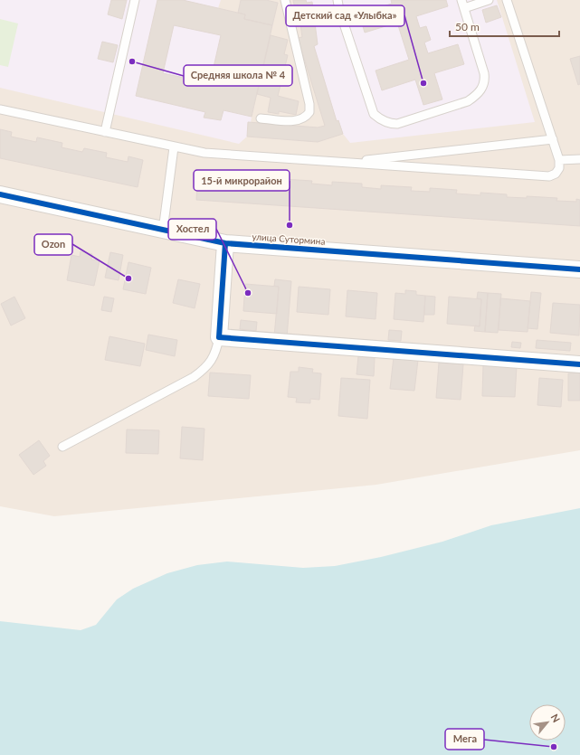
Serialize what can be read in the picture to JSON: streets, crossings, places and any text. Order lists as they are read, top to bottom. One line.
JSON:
{"streets":{"street":["улица Сутормина"]},"places":["Средняя школа № 4","Детский сад «Улыбка»","15-й микрорайон","Ozon","Хостел","Мега"],"scale_bar":"50 m","north":"top right"}
